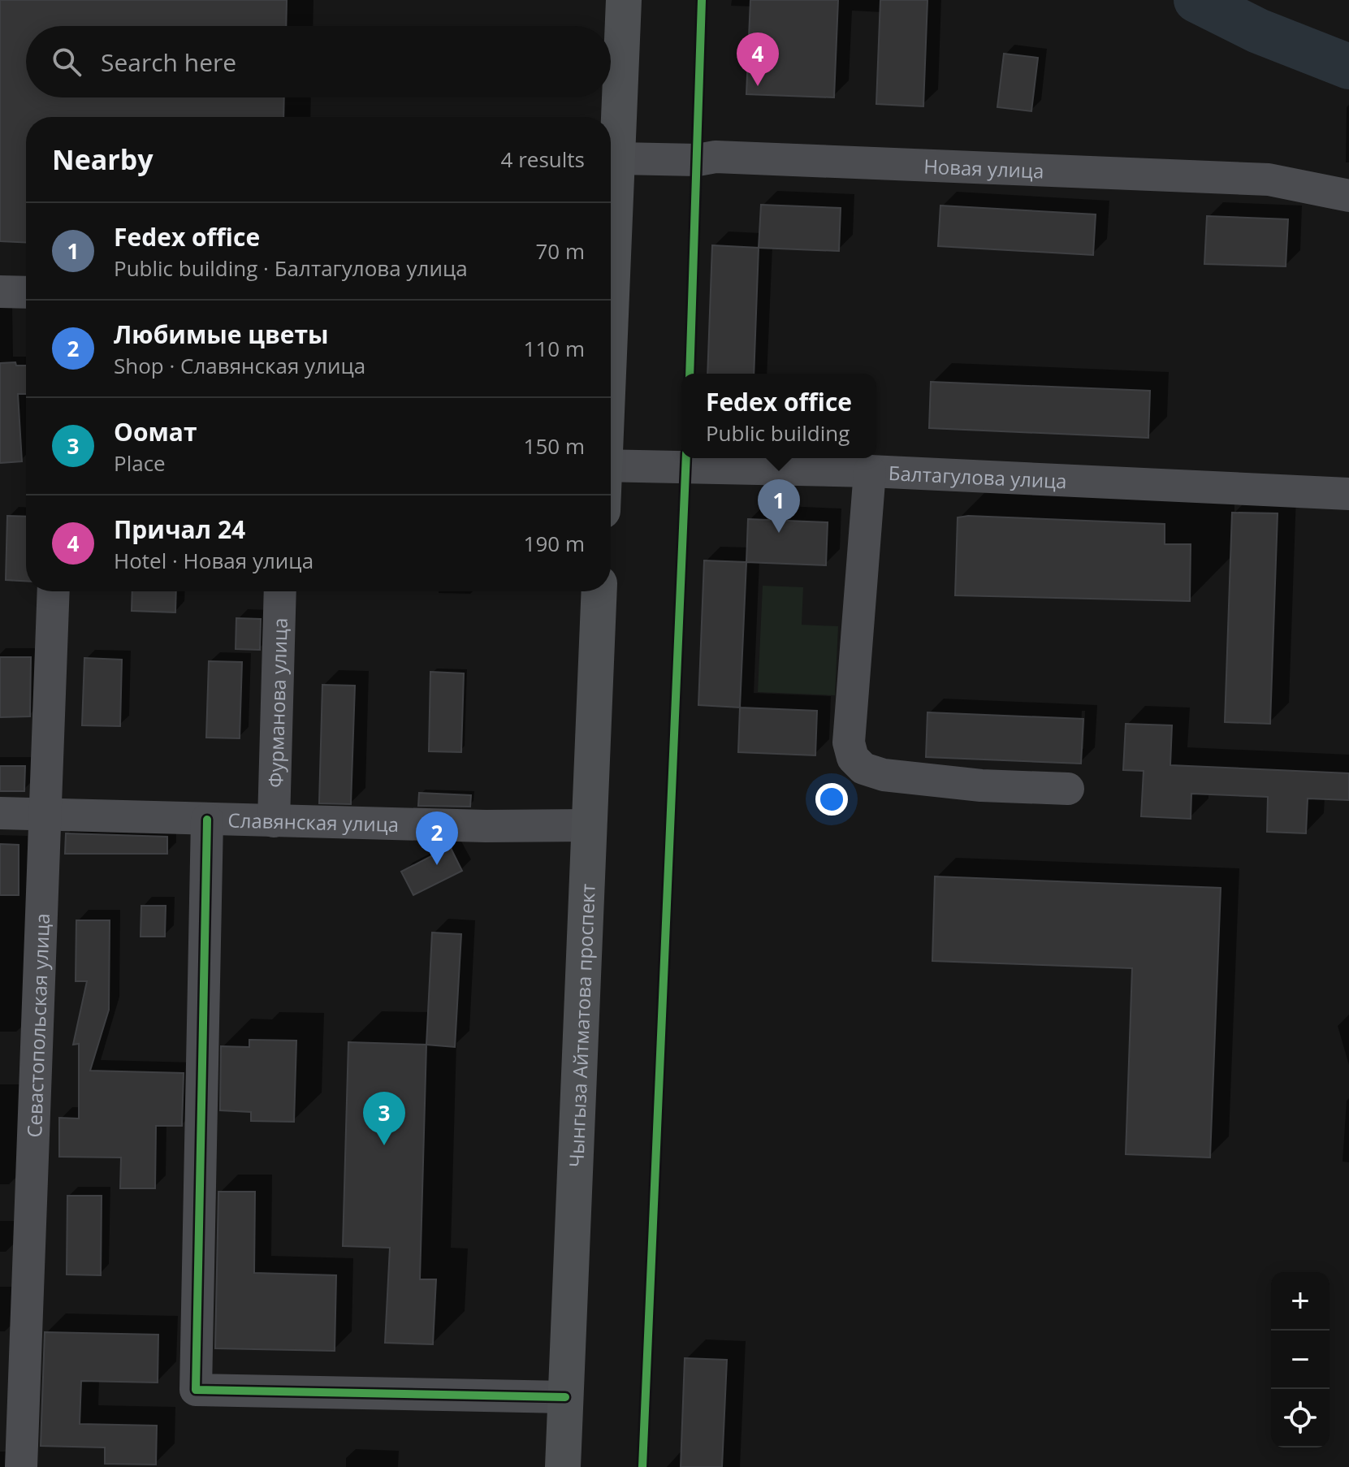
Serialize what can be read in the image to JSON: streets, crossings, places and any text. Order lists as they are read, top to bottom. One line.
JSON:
{"streets":{"main road":["Чынгыза Айтматова проспект"],"street":["Новая улица","Балтагулова улица","Фурманова улица","Славянская улица","Севастопольская улица"]},"crossings":[["Фурманова улица","Славянская улица"],["Славянская улица","Севастопольская улица"],["Славянская улица","Чынгыза Айтматова проспект"]],"page":{"search":"Search here","pins":["4","1","2","3"],"heading":["Nearby","4 results"],"list":[{"mark":"1","name":"Fedex office","note":"Public building · Балтагулова улица","value":"70 m"},{"mark":"2","name":"Любимые цветы","note":"Shop · Славянская улица","value":"110 m"},{"mark":"3","name":"Оомат","note":"Place","value":"150 m"},{"mark":"4","name":"Причал 24","note":"Hotel · Новая улица","value":"190 m"}],"popup":["Fedex office","Public building"],"map_buttons":["+","−"]}}
